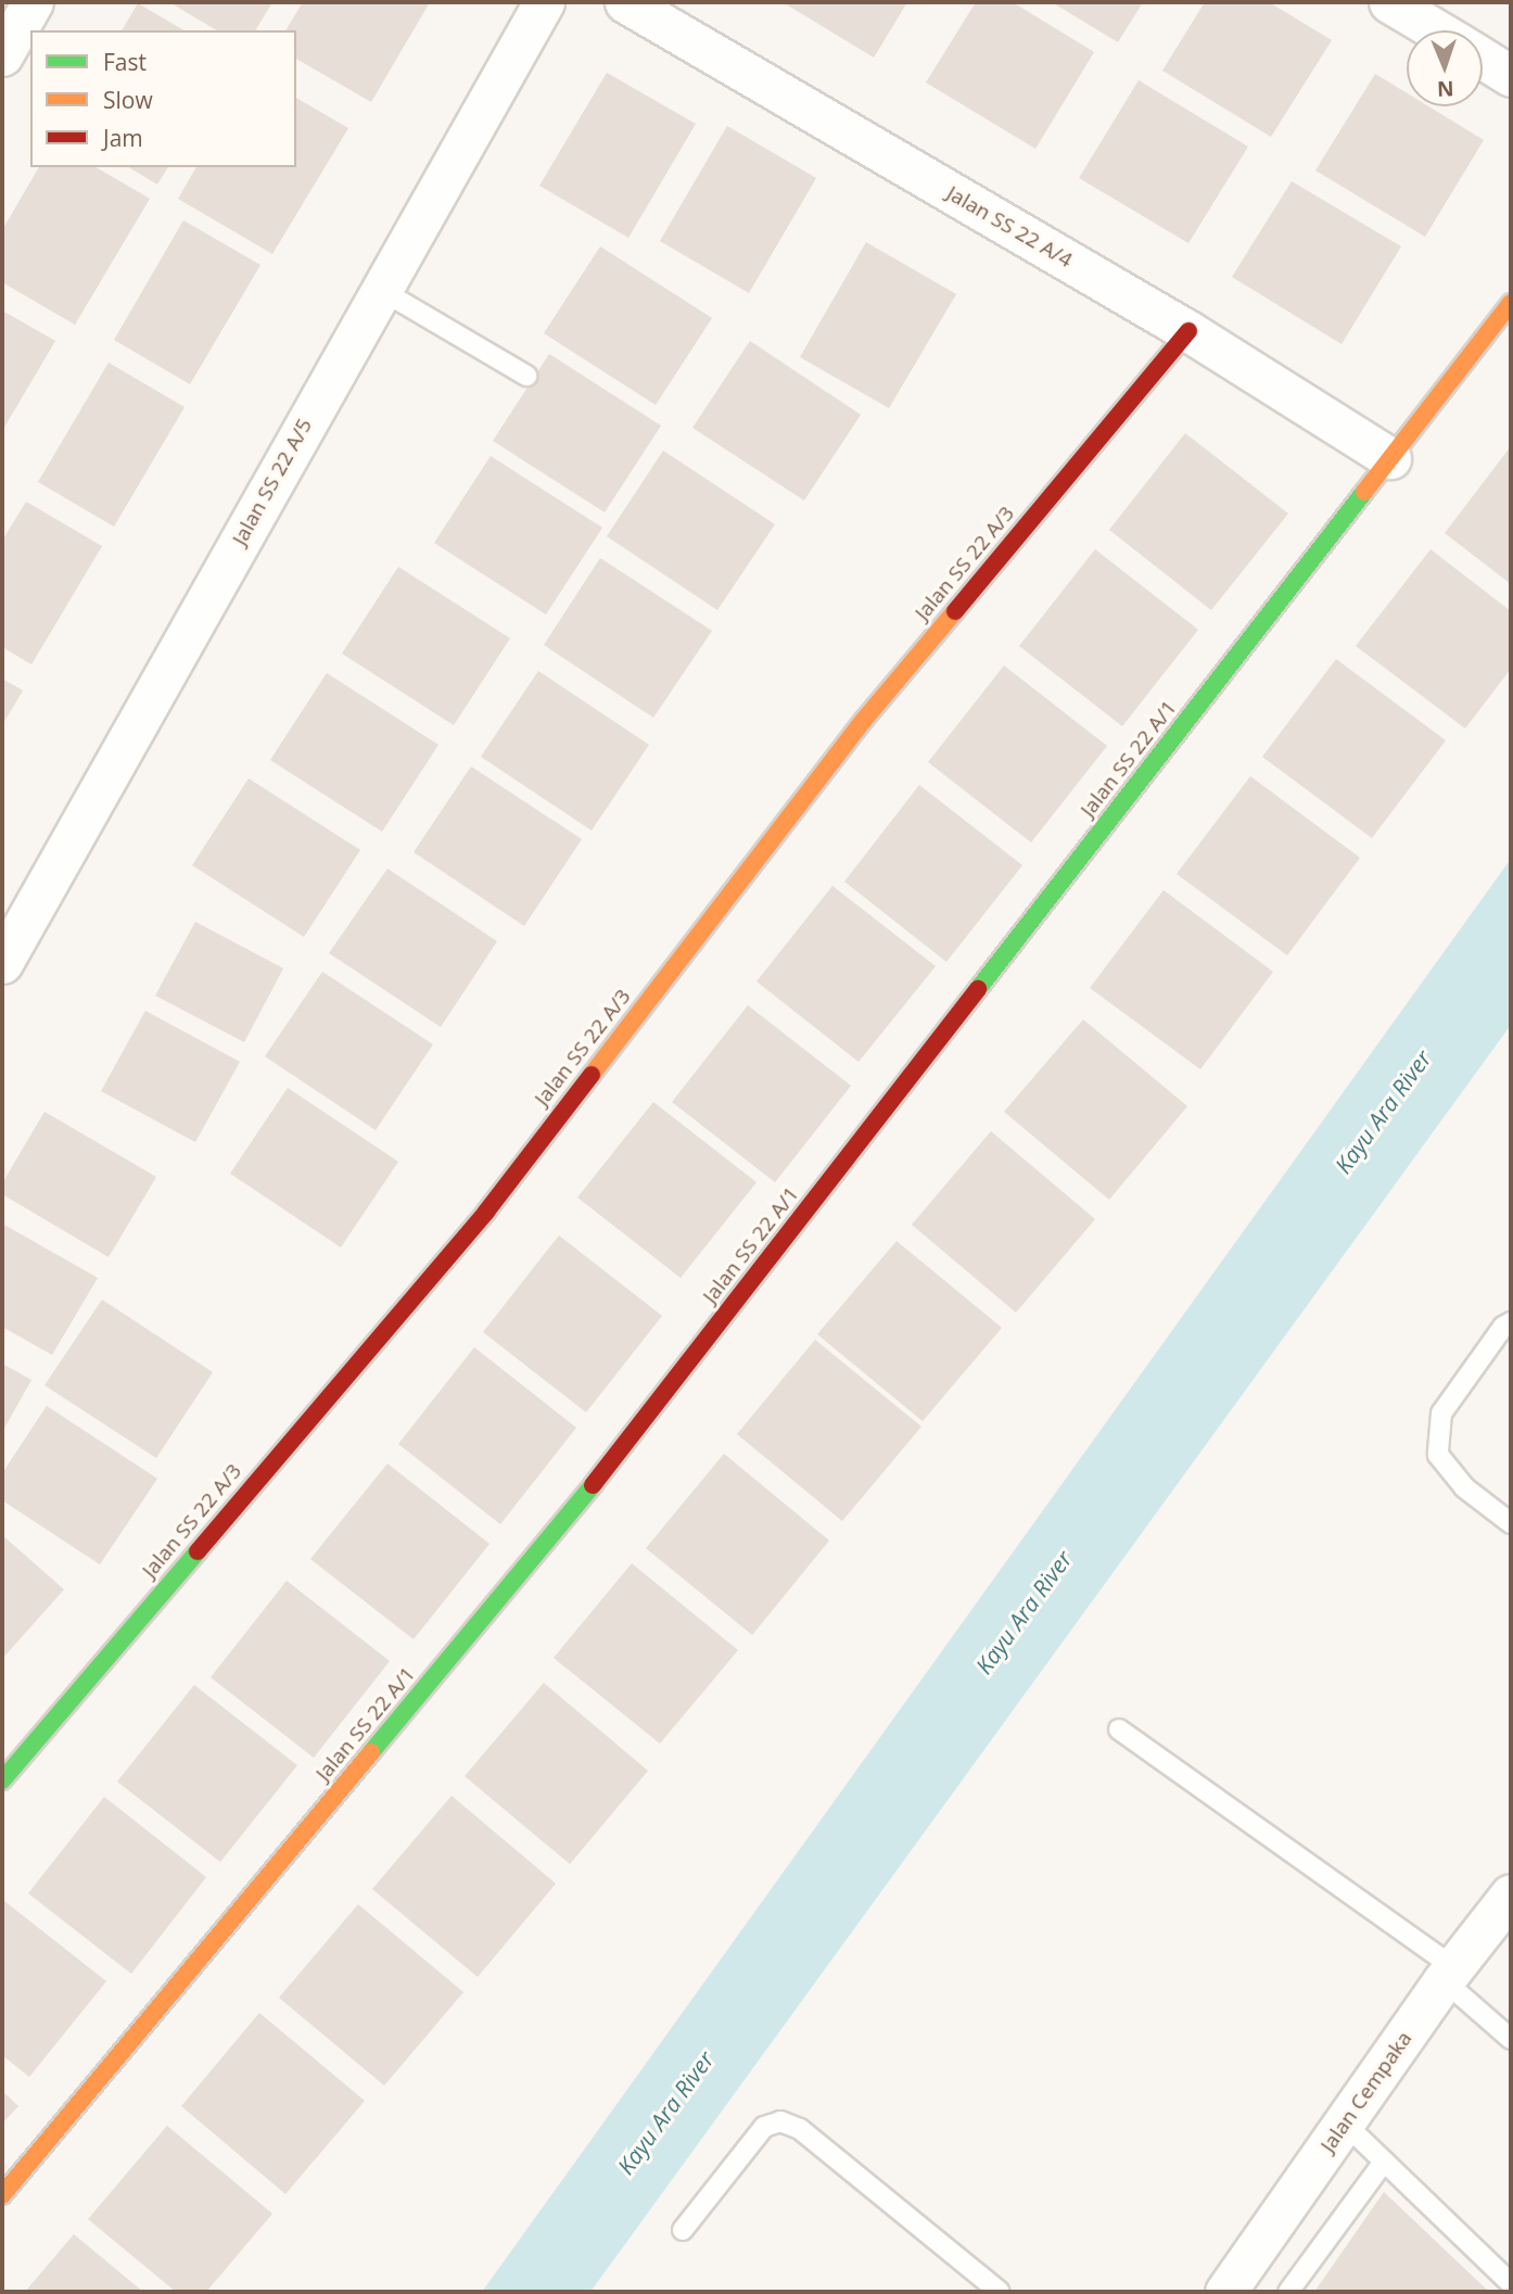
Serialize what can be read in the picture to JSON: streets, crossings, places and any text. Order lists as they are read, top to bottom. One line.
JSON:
{"streets":{"street":["Jalan SS 22 A/4","Jalan SS 22 A/5","Jalan SS 22 A/3","Jalan SS 22 A/1","Jalan Cempaka"]},"crossings":[["Jalan SS 22 A/4","Jalan SS 22 A/3"],["Jalan SS 22 A/4","Jalan SS 22 A/1"]],"water":["Kayu Ara River"],"legend":["Fast","Slow","Jam"],"north":"bottom"}
